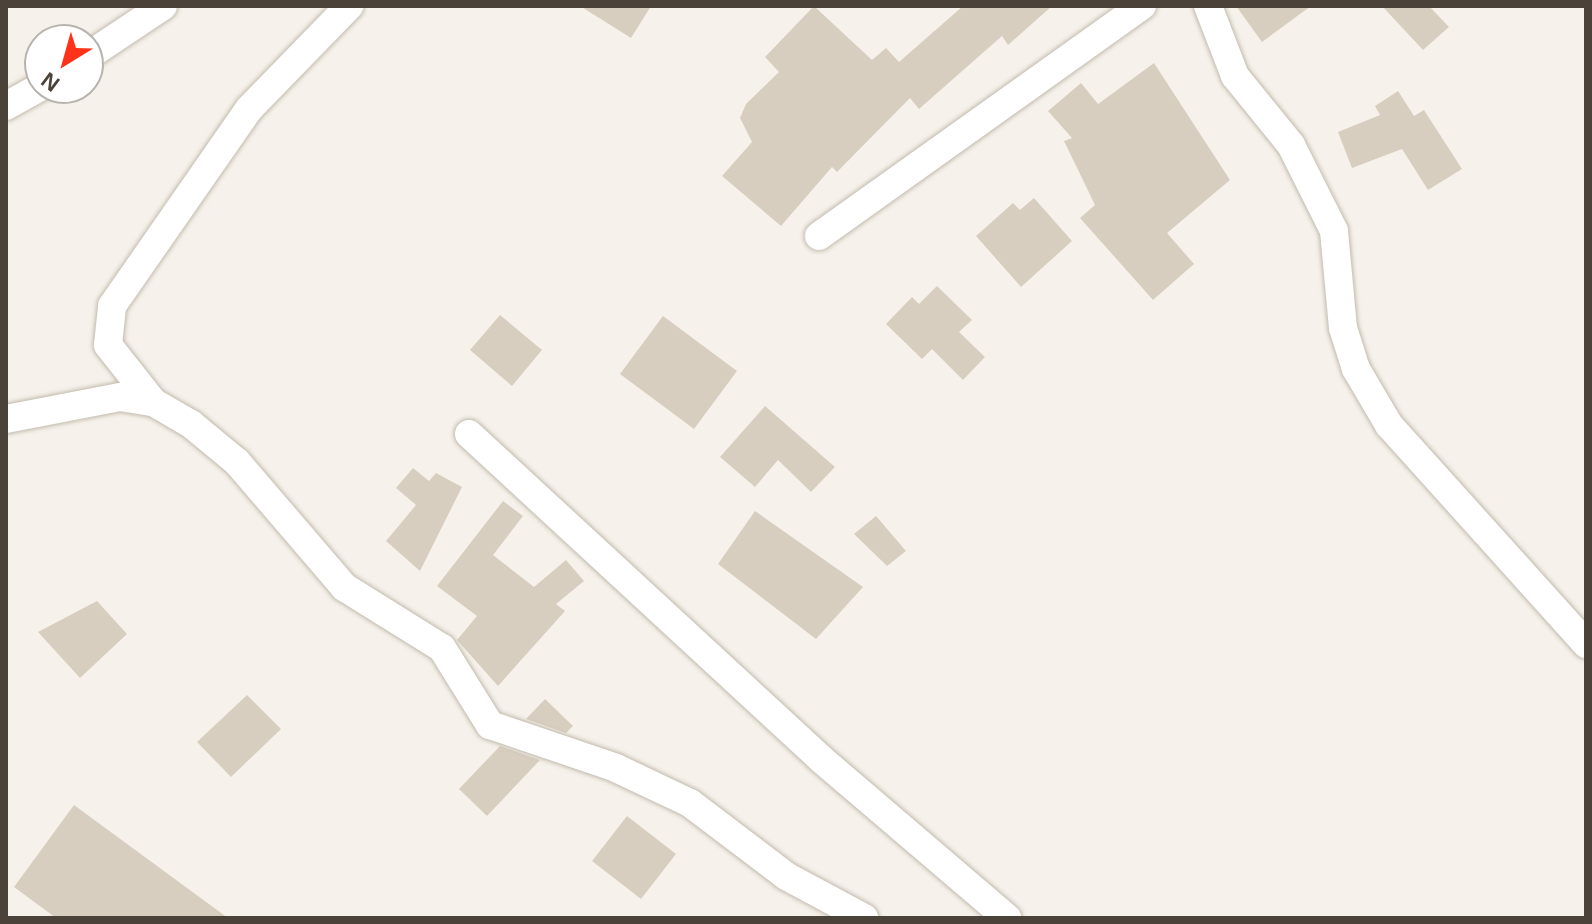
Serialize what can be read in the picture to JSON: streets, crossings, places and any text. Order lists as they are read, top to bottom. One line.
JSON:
{"north":"bottom left"}
